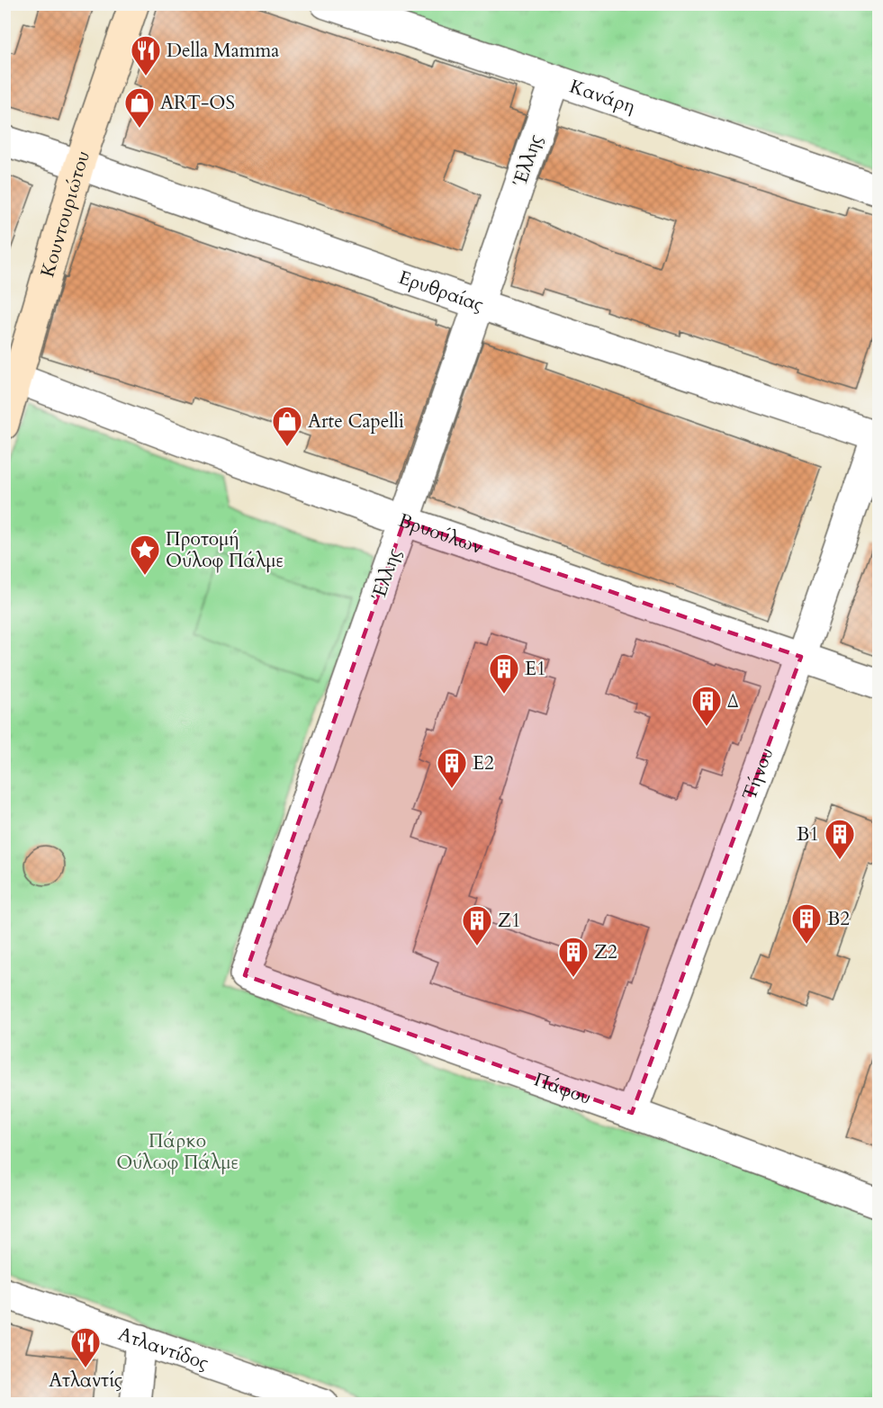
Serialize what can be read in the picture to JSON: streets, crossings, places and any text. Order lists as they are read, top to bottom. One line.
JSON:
{"streets":{"main road":["Κουντουριώτου"],"street":["Κανάρη","Έλλης","Ερυθραίας","Βρυούλων","Τήνου","Πάφου","Ατλαντίδος"]},"crossings":[["Κανάρη","Έλλης"],["Έλλης","Ερυθραίας"],["Έλλης","Βρυούλων"],["Έλλης","Πάφου"],["Κουντουριώτου","Ερυθραίας"],["Κουντουριώτου","Βρυούλων"],["Ερυθραίας","Τήνου"],["Βρυούλων","Τήνου"],["Τήνου","Πάφου"]],"parks":["Πάρκο Ούλωφ Πάλμε"],"places":{"restaurant":["Della Mamma","Ατλαντίς"],"shop":["ART-OS","Arte Capelli"],"place":["Προτομή Ούλοφ Πάλμε"],"building":["E1","Δ","E2","Β1","Β2","Ζ1","Ζ2"]}}
